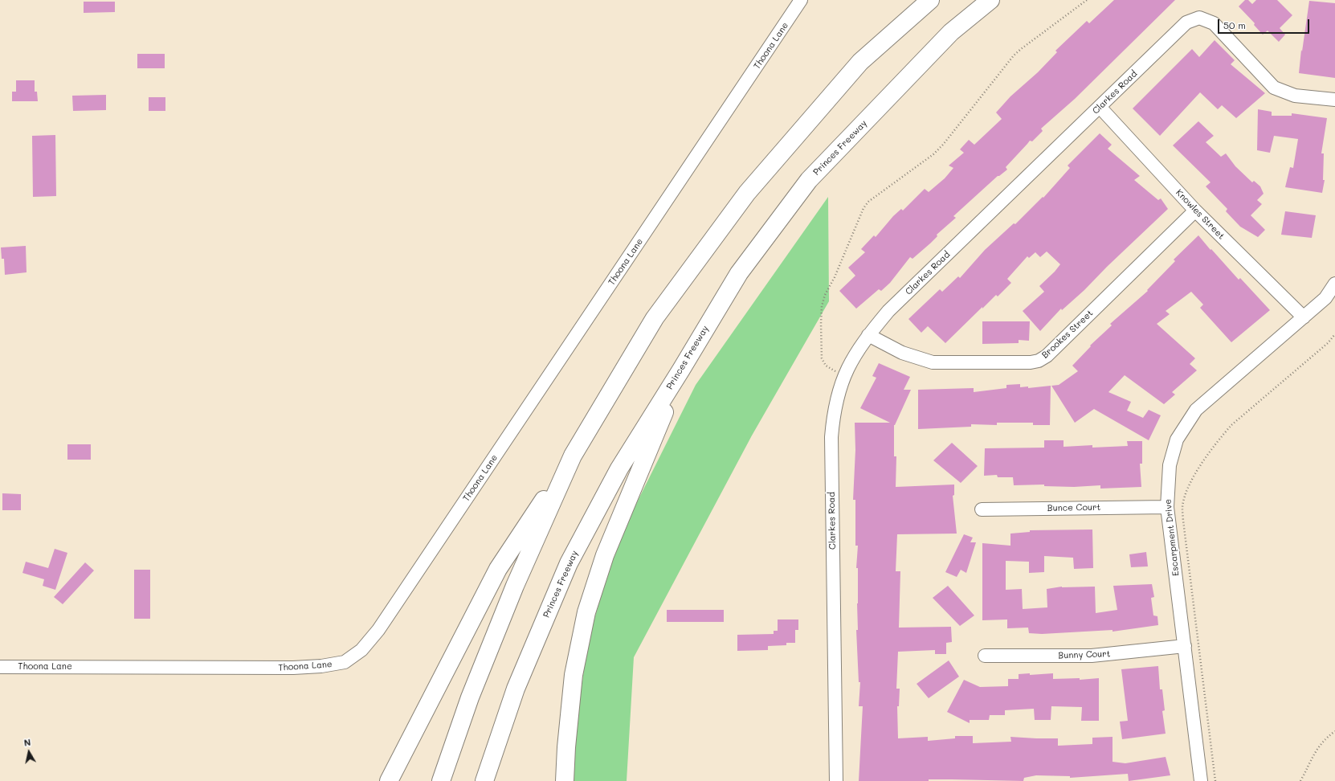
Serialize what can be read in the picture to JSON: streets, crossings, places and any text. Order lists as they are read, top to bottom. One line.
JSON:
{"streets":{"highway":["Princes Freeway"],"street":["Thoona Lane","Clarkes Road","Knowles Street","Brookes Street","Bunce Court","Escarpment Drive","Bunny Court"]},"crossings":[["Clarkes Road","Knowles Street"],["Clarkes Road","Brookes Street"],["Knowles Street","Brookes Street"],["Knowles Street","Escarpment Drive"],["Bunce Court","Escarpment Drive"],["Escarpment Drive","Bunny Court"]],"scale_bar":"50 m","north":"top"}
